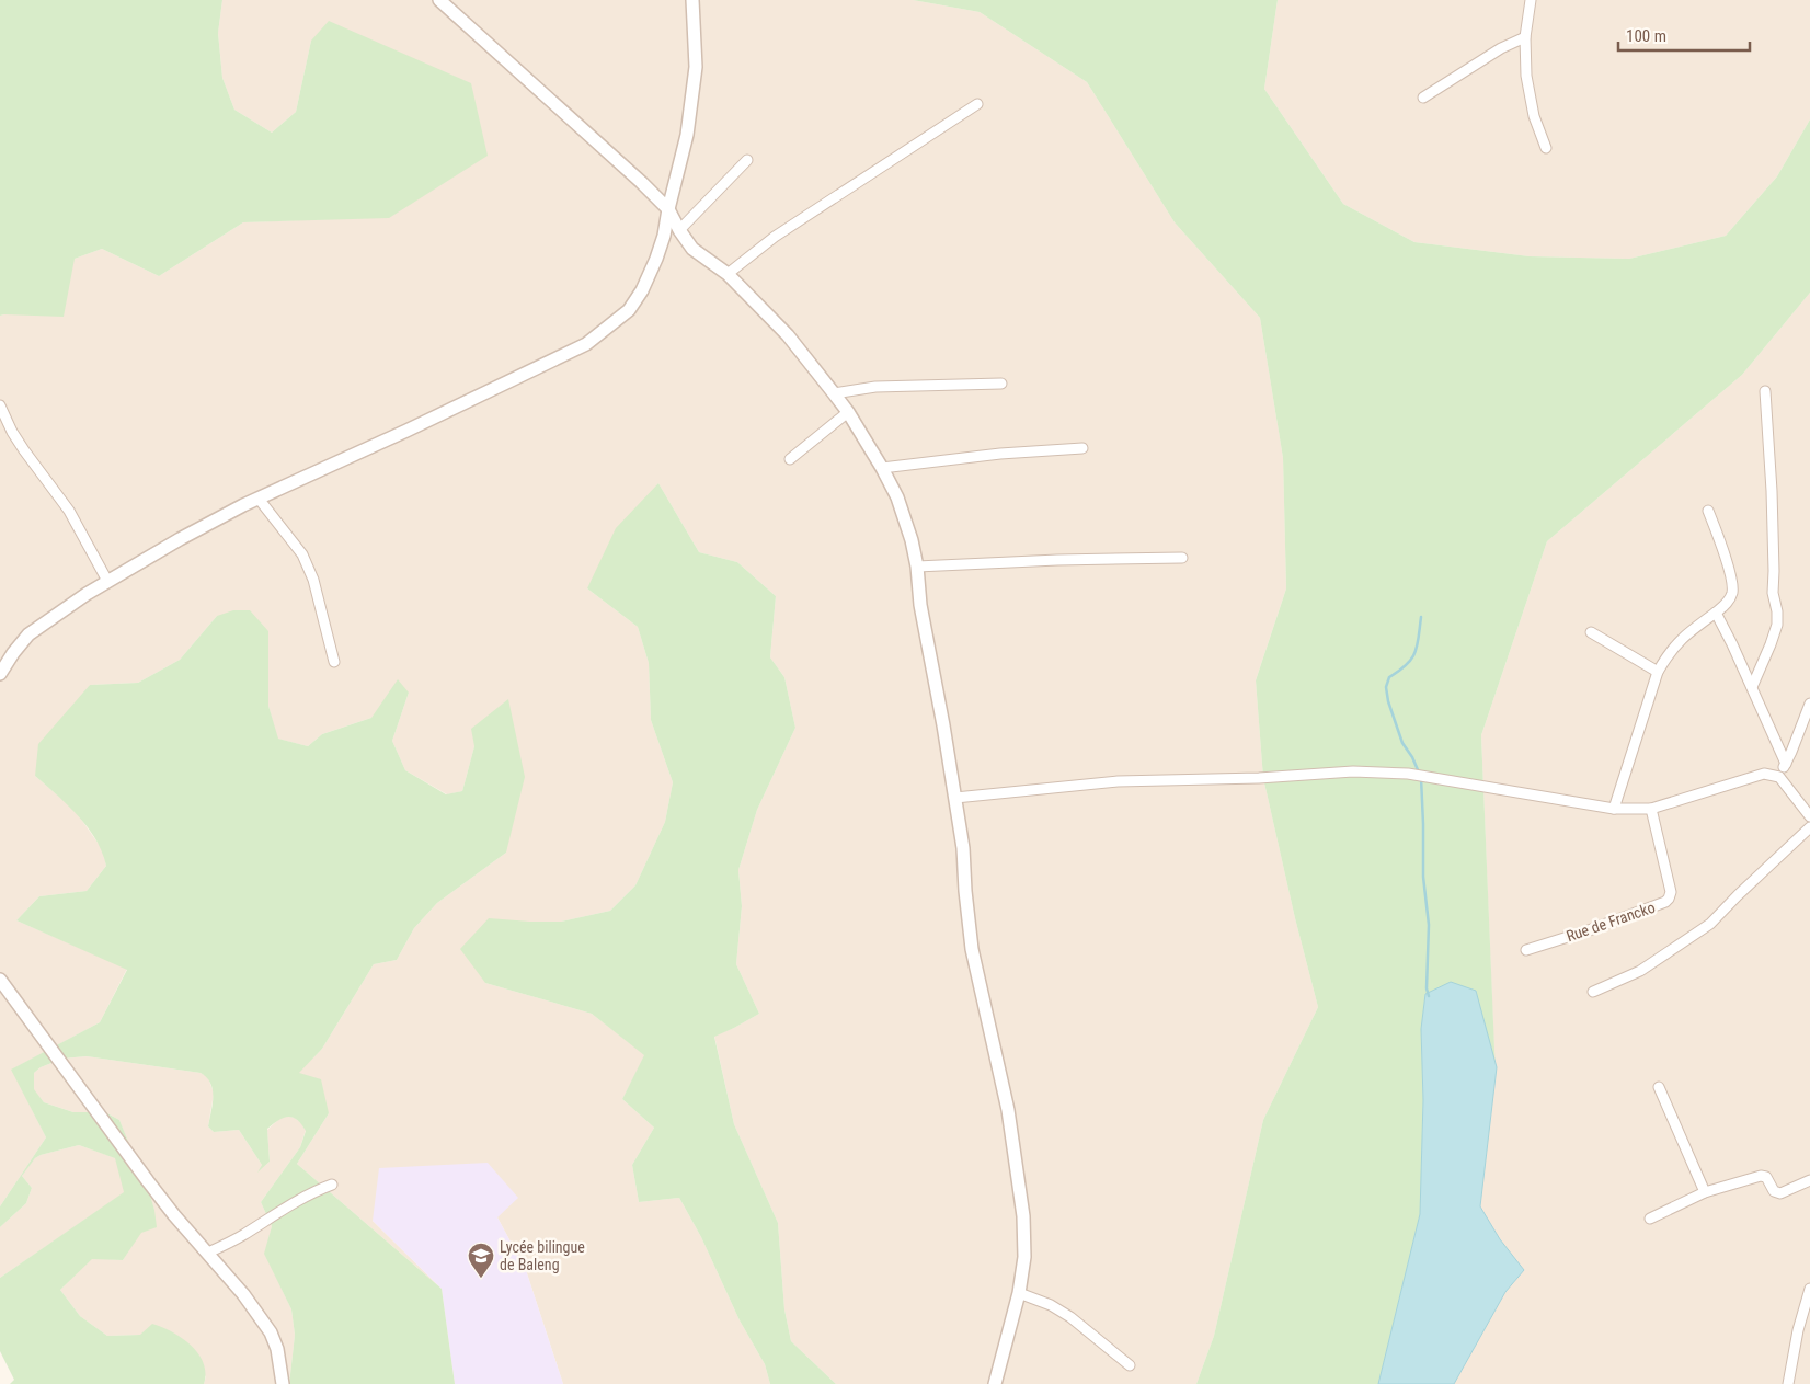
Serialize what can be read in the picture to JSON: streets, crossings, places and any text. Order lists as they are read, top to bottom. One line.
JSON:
{"streets":{"street":["Rue de Francko"]},"places":{"school or university":["Lycée bilingue de Baleng"]},"scale_bar":"100 m"}
